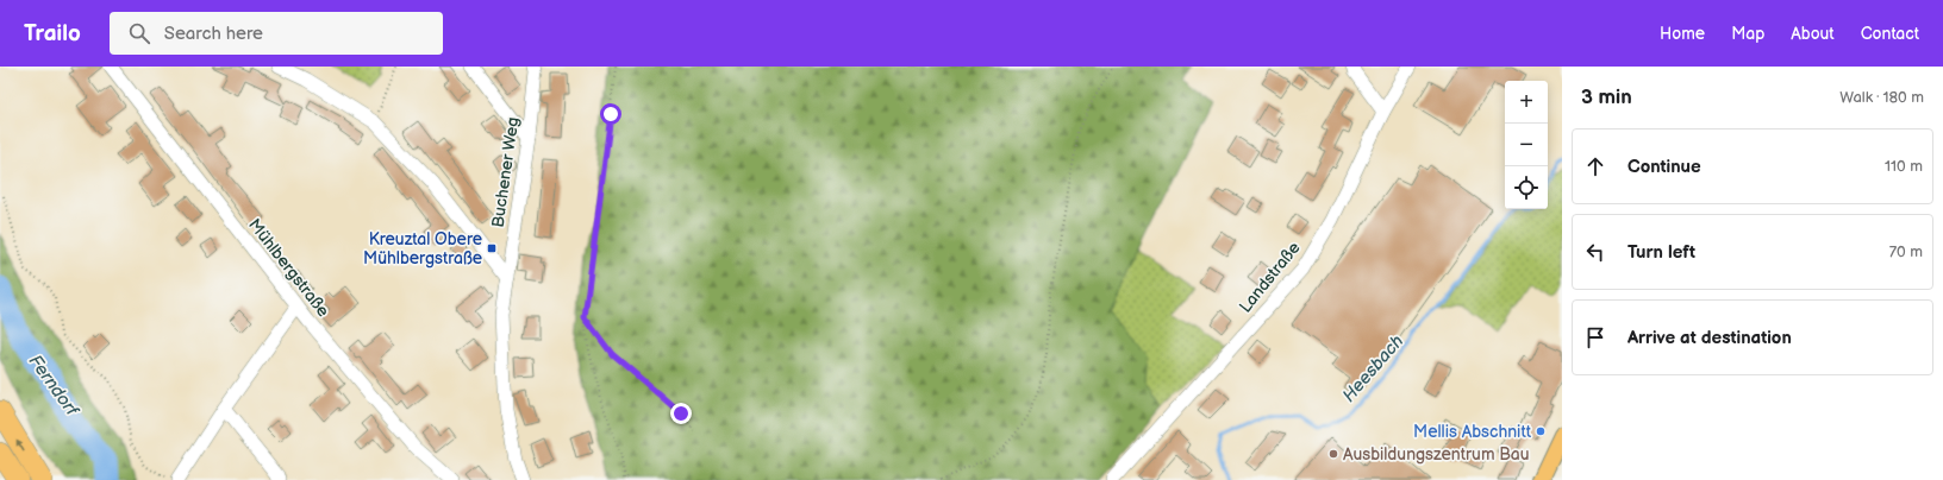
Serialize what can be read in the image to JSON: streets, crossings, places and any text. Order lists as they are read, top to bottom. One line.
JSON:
{"streets":{"street":["Buchener Weg","Mühlbergstraße","Landstraße"]},"water":["Heesbach","Ferndorf"],"places":{"transit":["Kreuztal Obere Mühlbergstraße"],"other":["Mellis Abschnitt","Ausbildungszentrum Bau"]},"page":{"header":"Trailo","search":"Search here","nav":["Home","Map","About","Contact"],"heading":["3 min","Walk · 180 m"],"map_buttons":["+","−"],"list":[["Continue","110 m"],["Turn left","70 m"],"Arrive at destination"]}}
